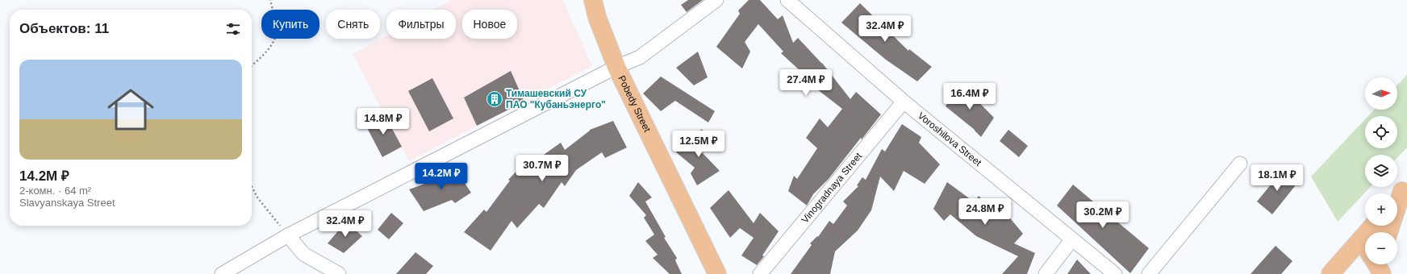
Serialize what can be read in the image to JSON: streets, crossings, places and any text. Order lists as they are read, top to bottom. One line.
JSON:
{"streets":{"main road":["Pobedy Street"],"street":["Voroshilova Street","Vinogradnaya Street"]},"crossings":[["Voroshilova Street","Vinogradnaya Street"]],"places":{"building":["Тимашевский СУ ПАО \"Кубаньэнерго\""]},"north":"right","page":{"chip":["Купить","Снять","Фильтры","Новое"],"heading":"Объектов: 11","price":["32.4M ₽","27.4M ₽","16.4M ₽","14.8M ₽","12.5M ₽","30.7M ₽","14.2M ₽","18.1M ₽","24.8M ₽","30.2M ₽","32.4M ₽"],"list":[{"name":"14.2M ₽","note":"2-комн. · 64 m² · Slavyanskaya Street"}],"map_buttons":["+","−"]}}
